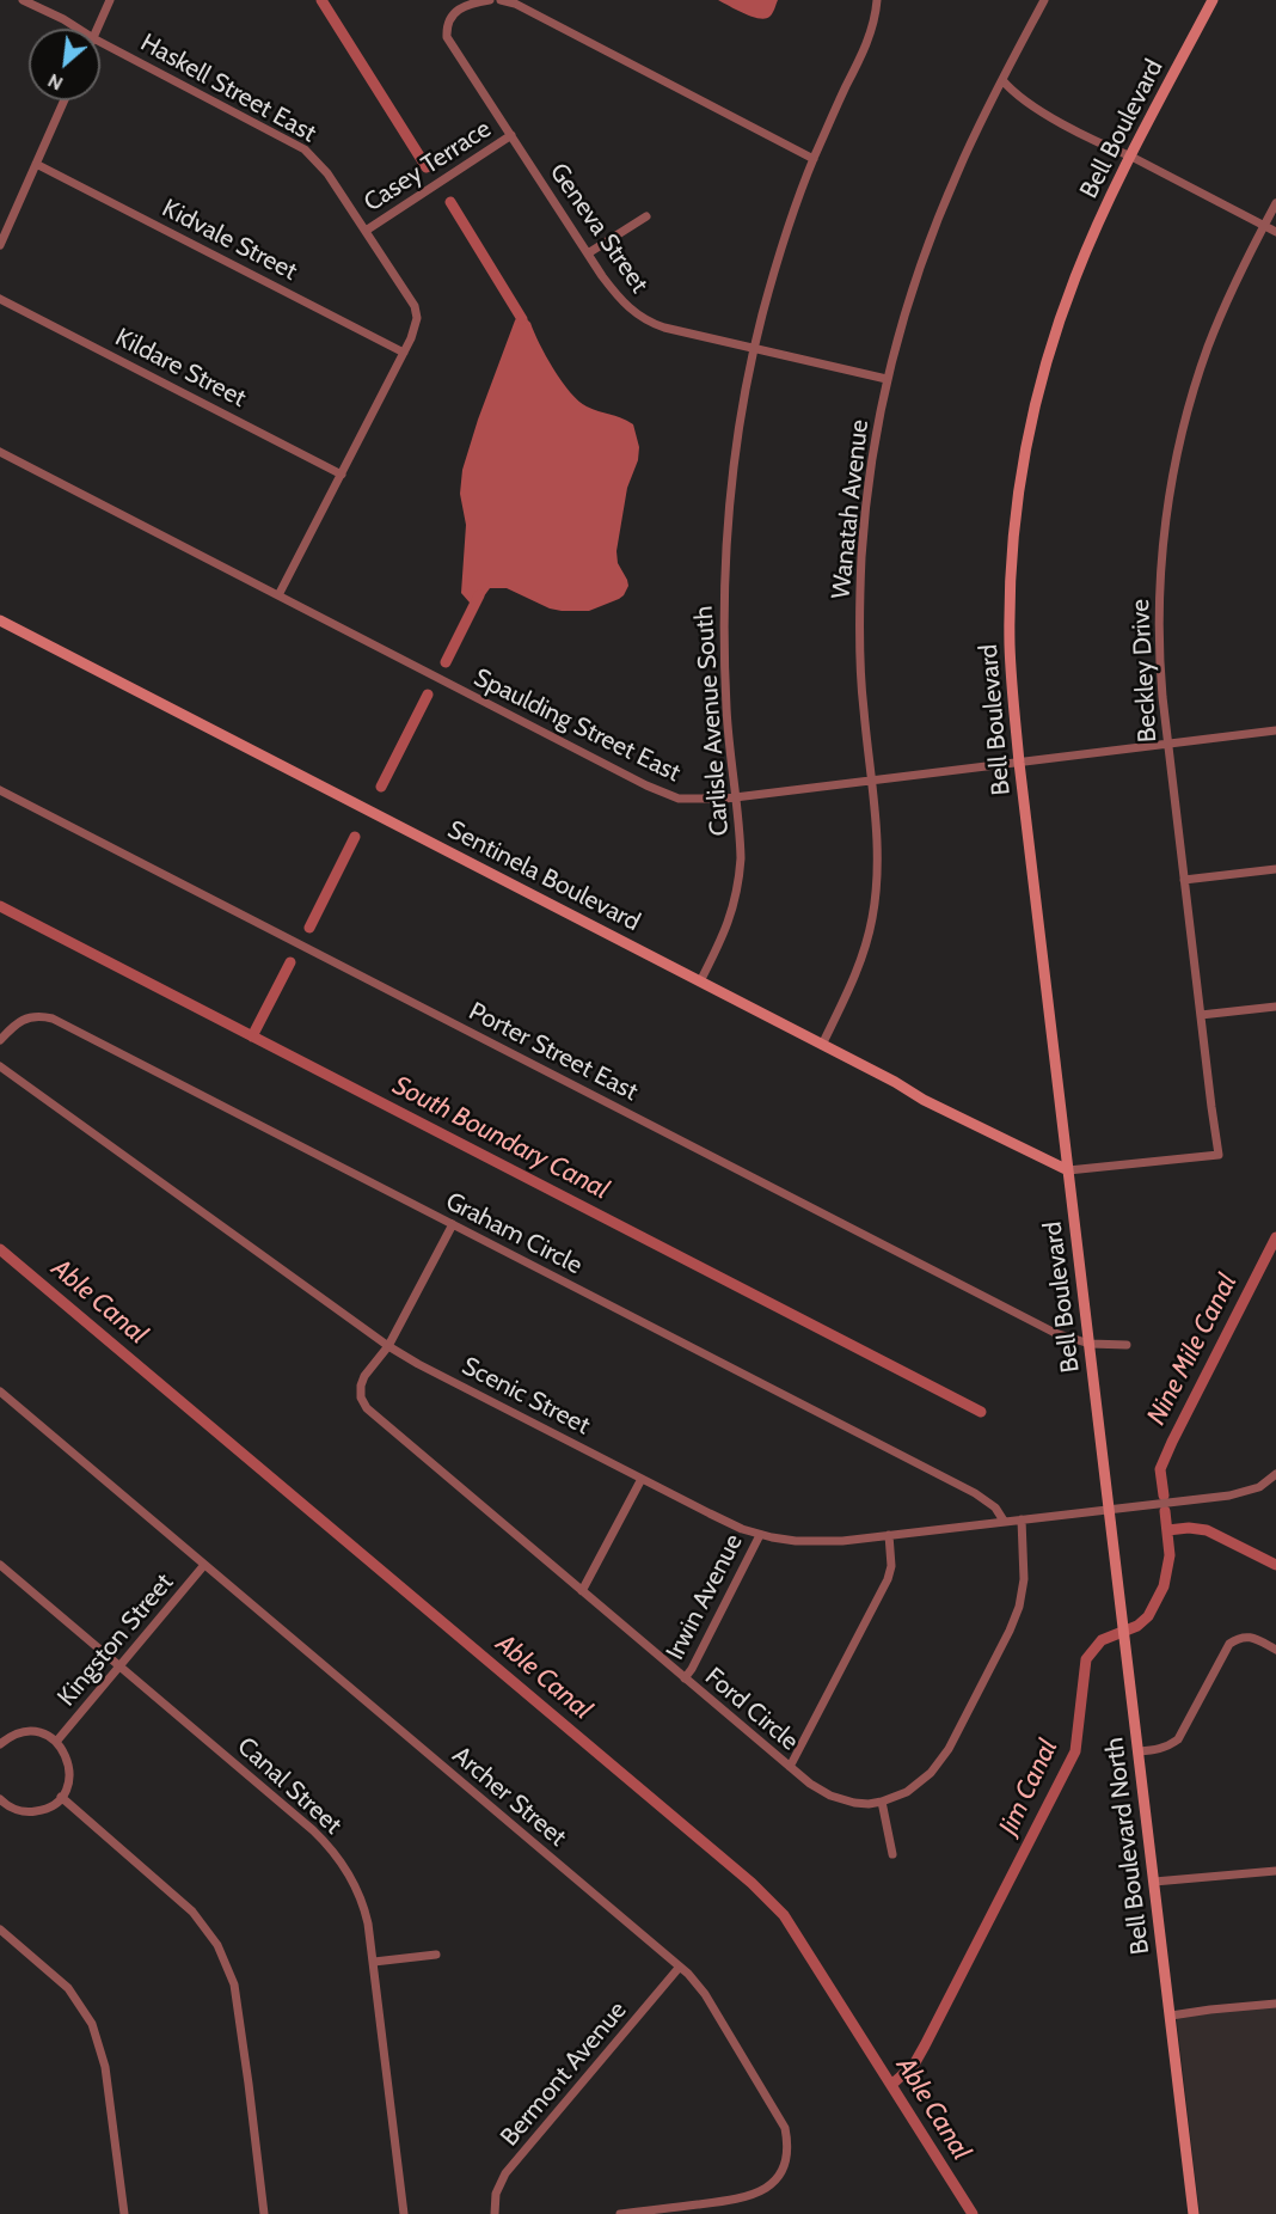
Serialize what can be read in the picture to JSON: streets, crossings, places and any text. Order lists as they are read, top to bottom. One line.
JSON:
{"streets":{"street":["Haskell Street East","Bell Boulevard","Casey Terrace","Geneva Street","Kidvale Street","Kildare Street","Wanatah Avenue","Beckley Drive","Carlisle Avenue South","Spaulding Street East","Sentinela Boulevard","Porter Street East","Graham Circle","Scenic Street","Irwin Avenue","Kingston Street","Ford Circle","Canal Street","Archer Street","Bell Boulevard North","Bermont Avenue"]},"crossings":[["Haskell Street East","Casey Terrace"],["Haskell Street East","Kidvale Street"],["Haskell Street East","Kildare Street"],["Haskell Street East","Spaulding Street East"],["Bell Boulevard","Beckley Drive"],["Bell Boulevard","Spaulding Street East"],["Bell Boulevard","Sentinela Boulevard"],["Bell Boulevard","Porter Street East"],["Bell Boulevard","Bell Boulevard North"],["Casey Terrace","Geneva Street"],["Geneva Street","Wanatah Avenue"],["Geneva Street","Carlisle Avenue South"],["Wanatah Avenue","Spaulding Street East"],["Wanatah Avenue","Sentinela Boulevard"],["Beckley Drive","Spaulding Street East"],["Beckley Drive","Sentinela Boulevard"],["Carlisle Avenue South","Spaulding Street East"],["Carlisle Avenue South","Sentinela Boulevard"],["Graham Circle","Scenic Street"],["Scenic Street","Irwin Avenue"],["Scenic Street","Ford Circle"],["Scenic Street","Bell Boulevard North"],["Irwin Avenue","Ford Circle"],["Kingston Street","Canal Street"],["Kingston Street","Archer Street"],["Archer Street","Bermont Avenue"]],"water":["South Boundary Canal","Able Canal","Nine Mile Canal","Jim Canal"],"north":"bottom left"}
